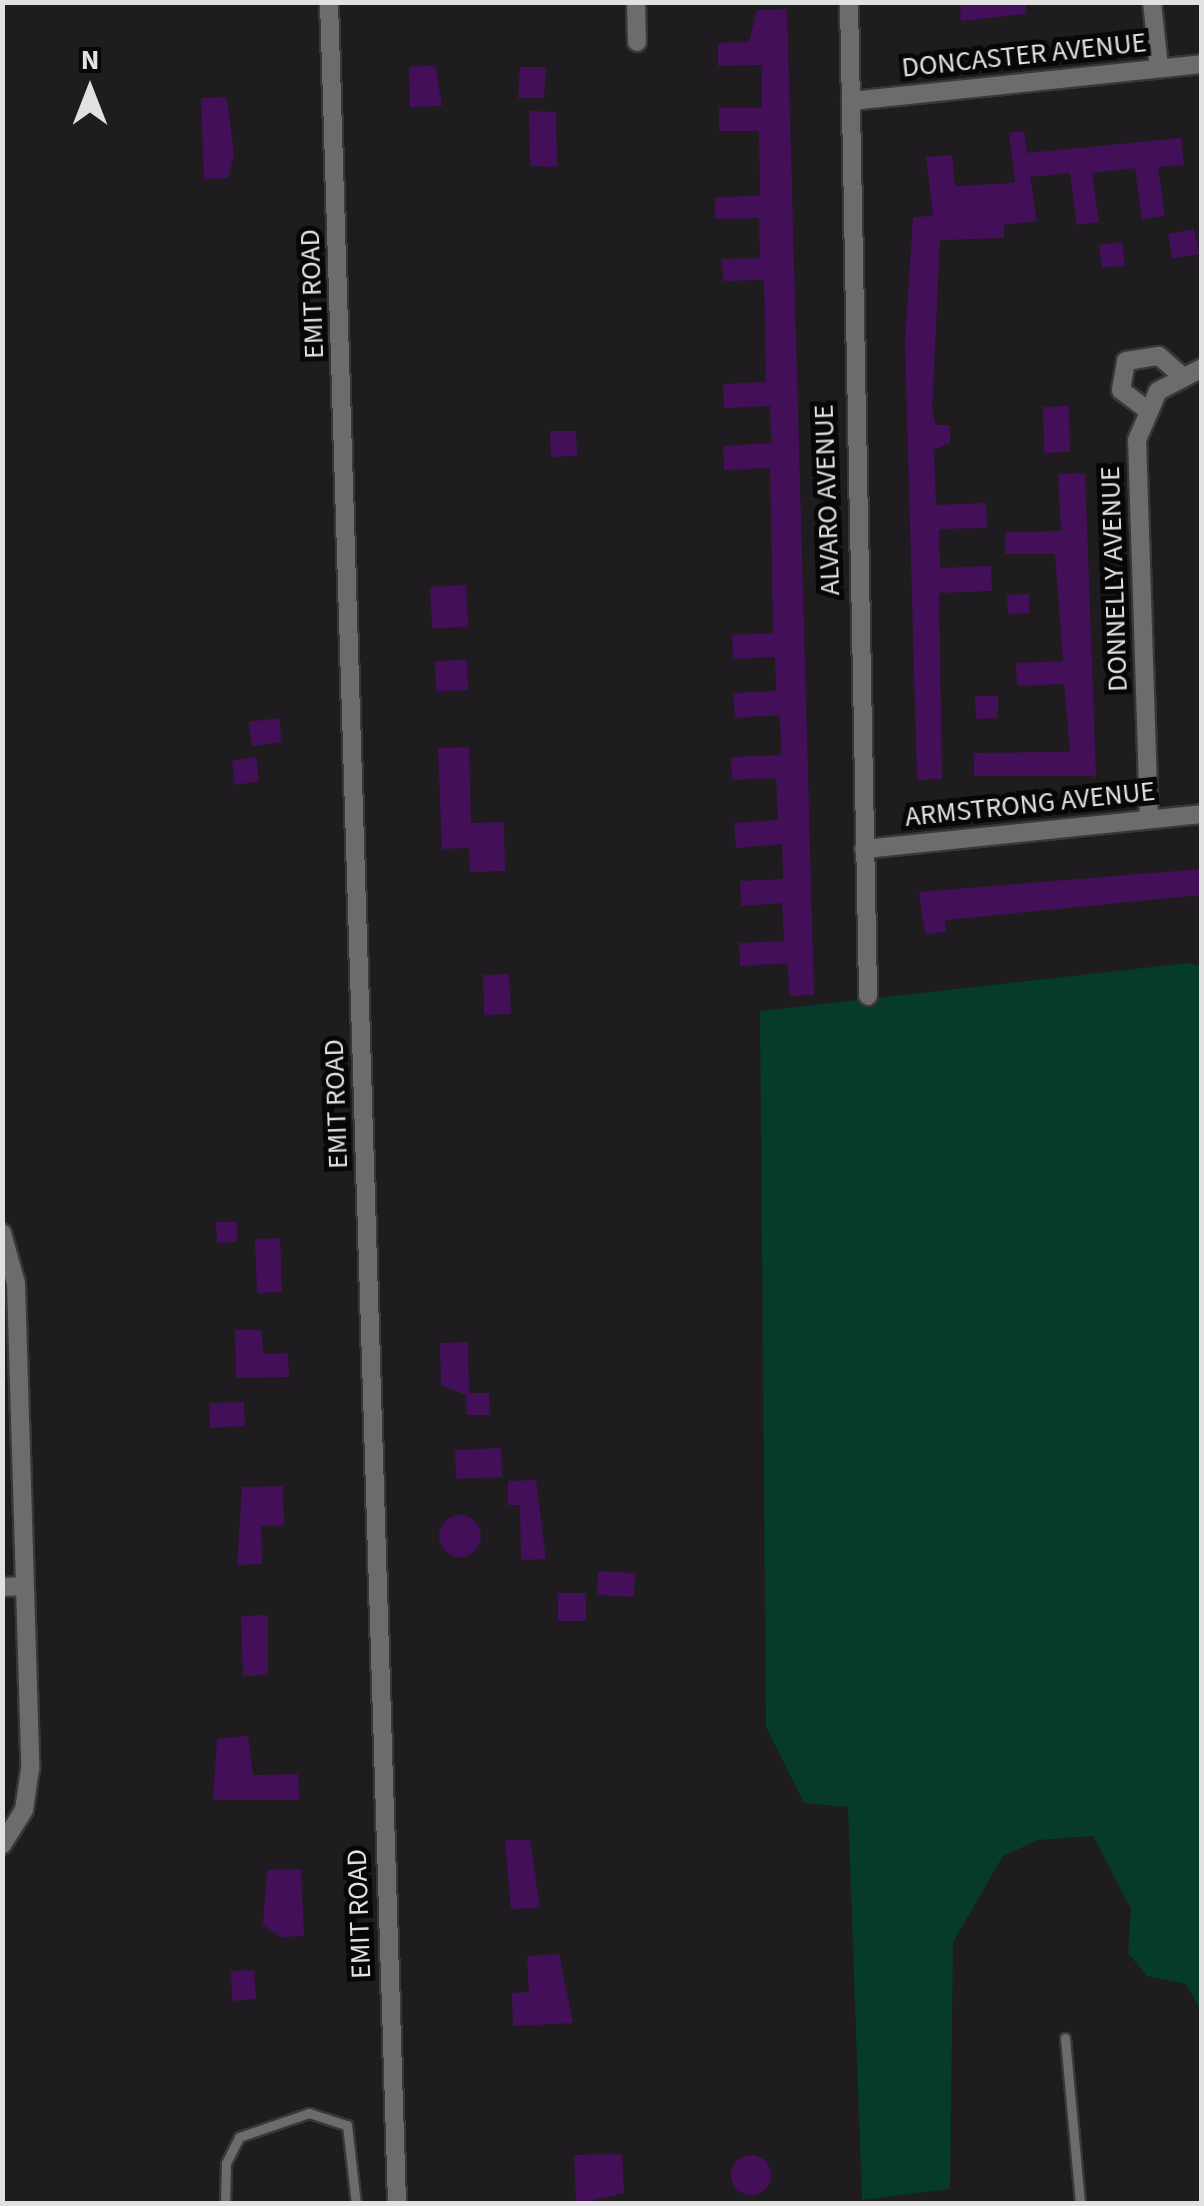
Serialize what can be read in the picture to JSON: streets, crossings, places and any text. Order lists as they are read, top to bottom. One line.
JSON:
{"streets":{"street":["DONCASTER AVENUE","EMIT ROAD","ALVARO AVENUE","DONNELLY AVENUE","ARMSTRONG AVENUE"]},"crossings":[["DONCASTER AVENUE","ALVARO AVENUE"],["ALVARO AVENUE","ARMSTRONG AVENUE"],["DONNELLY AVENUE","ARMSTRONG AVENUE"]],"north":"top"}
